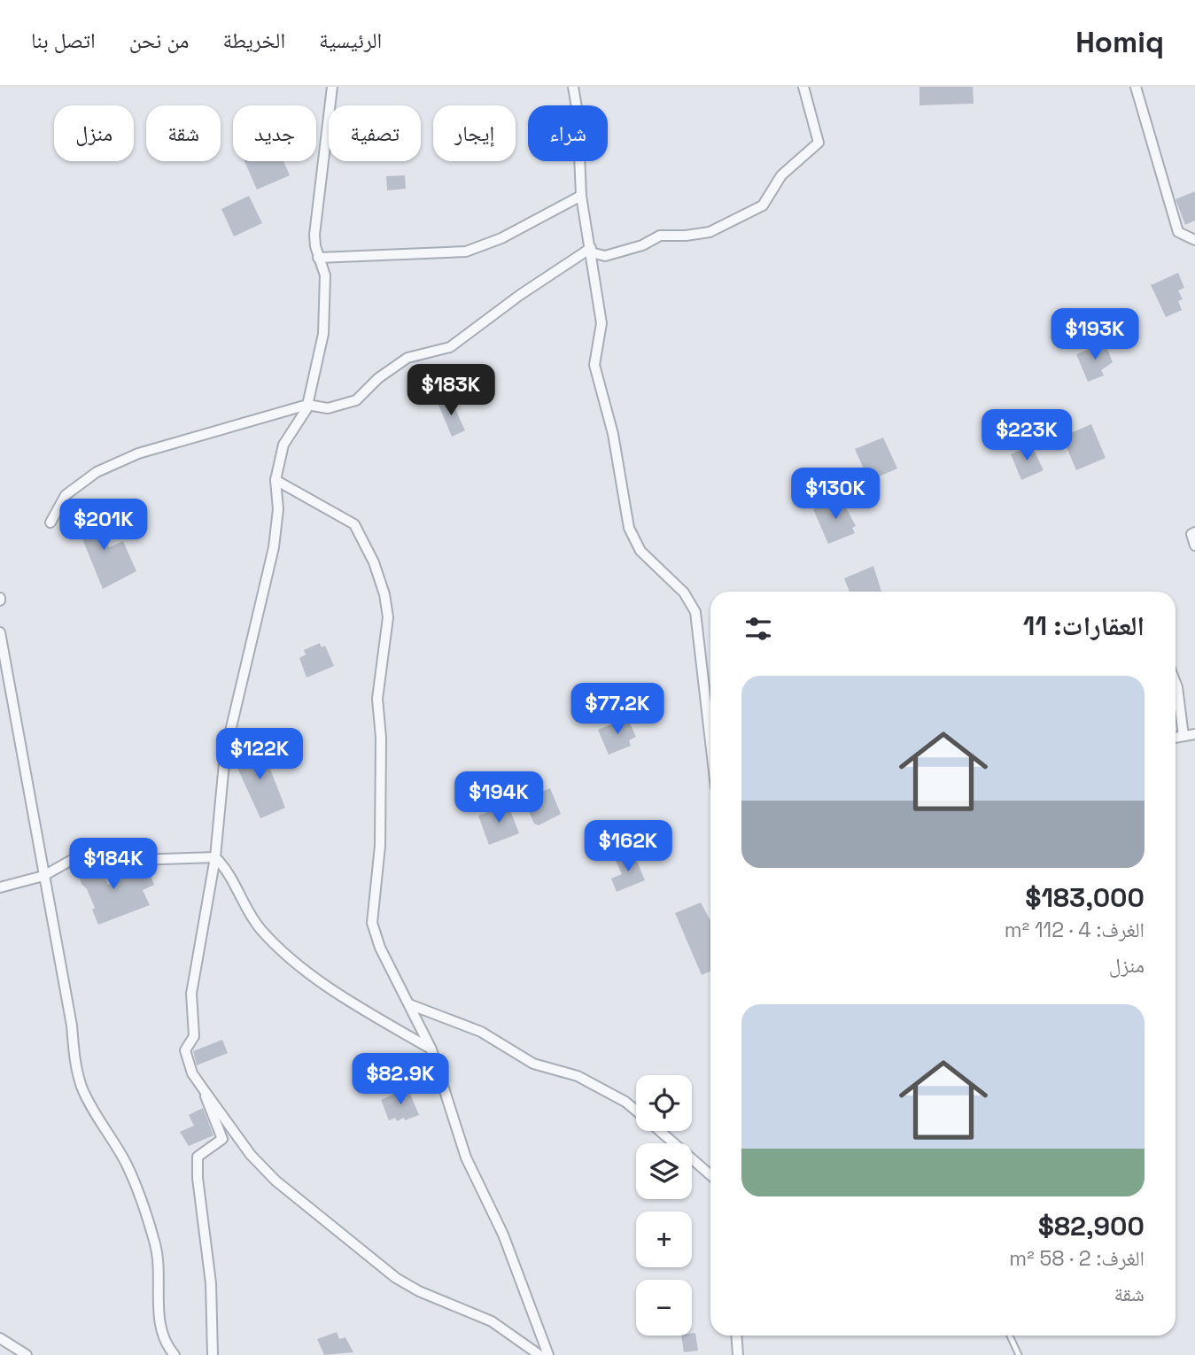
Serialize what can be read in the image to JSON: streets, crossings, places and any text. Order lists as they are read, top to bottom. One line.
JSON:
{"page":{"header":"Homiq","nav":["الرئيسية","الخريطة","من نحن","اتصل بنا"],"chip":["شراء","إيجار","تصفية","جديد","شقة","منزل"],"price":["$193K","$183K","$223K","$130K","$201K","$77.2K","$122K","$194K","$162K","$184K","$82.9K"],"heading":"العقارات: 11","list":[{"name":"$183,000","note":"الغرف: 4 · 112 m² · منزل"},{"name":"$82,900","note":"الغرف: 2 · 58 m² · شقة"}],"map_buttons":["+","−"]}}
